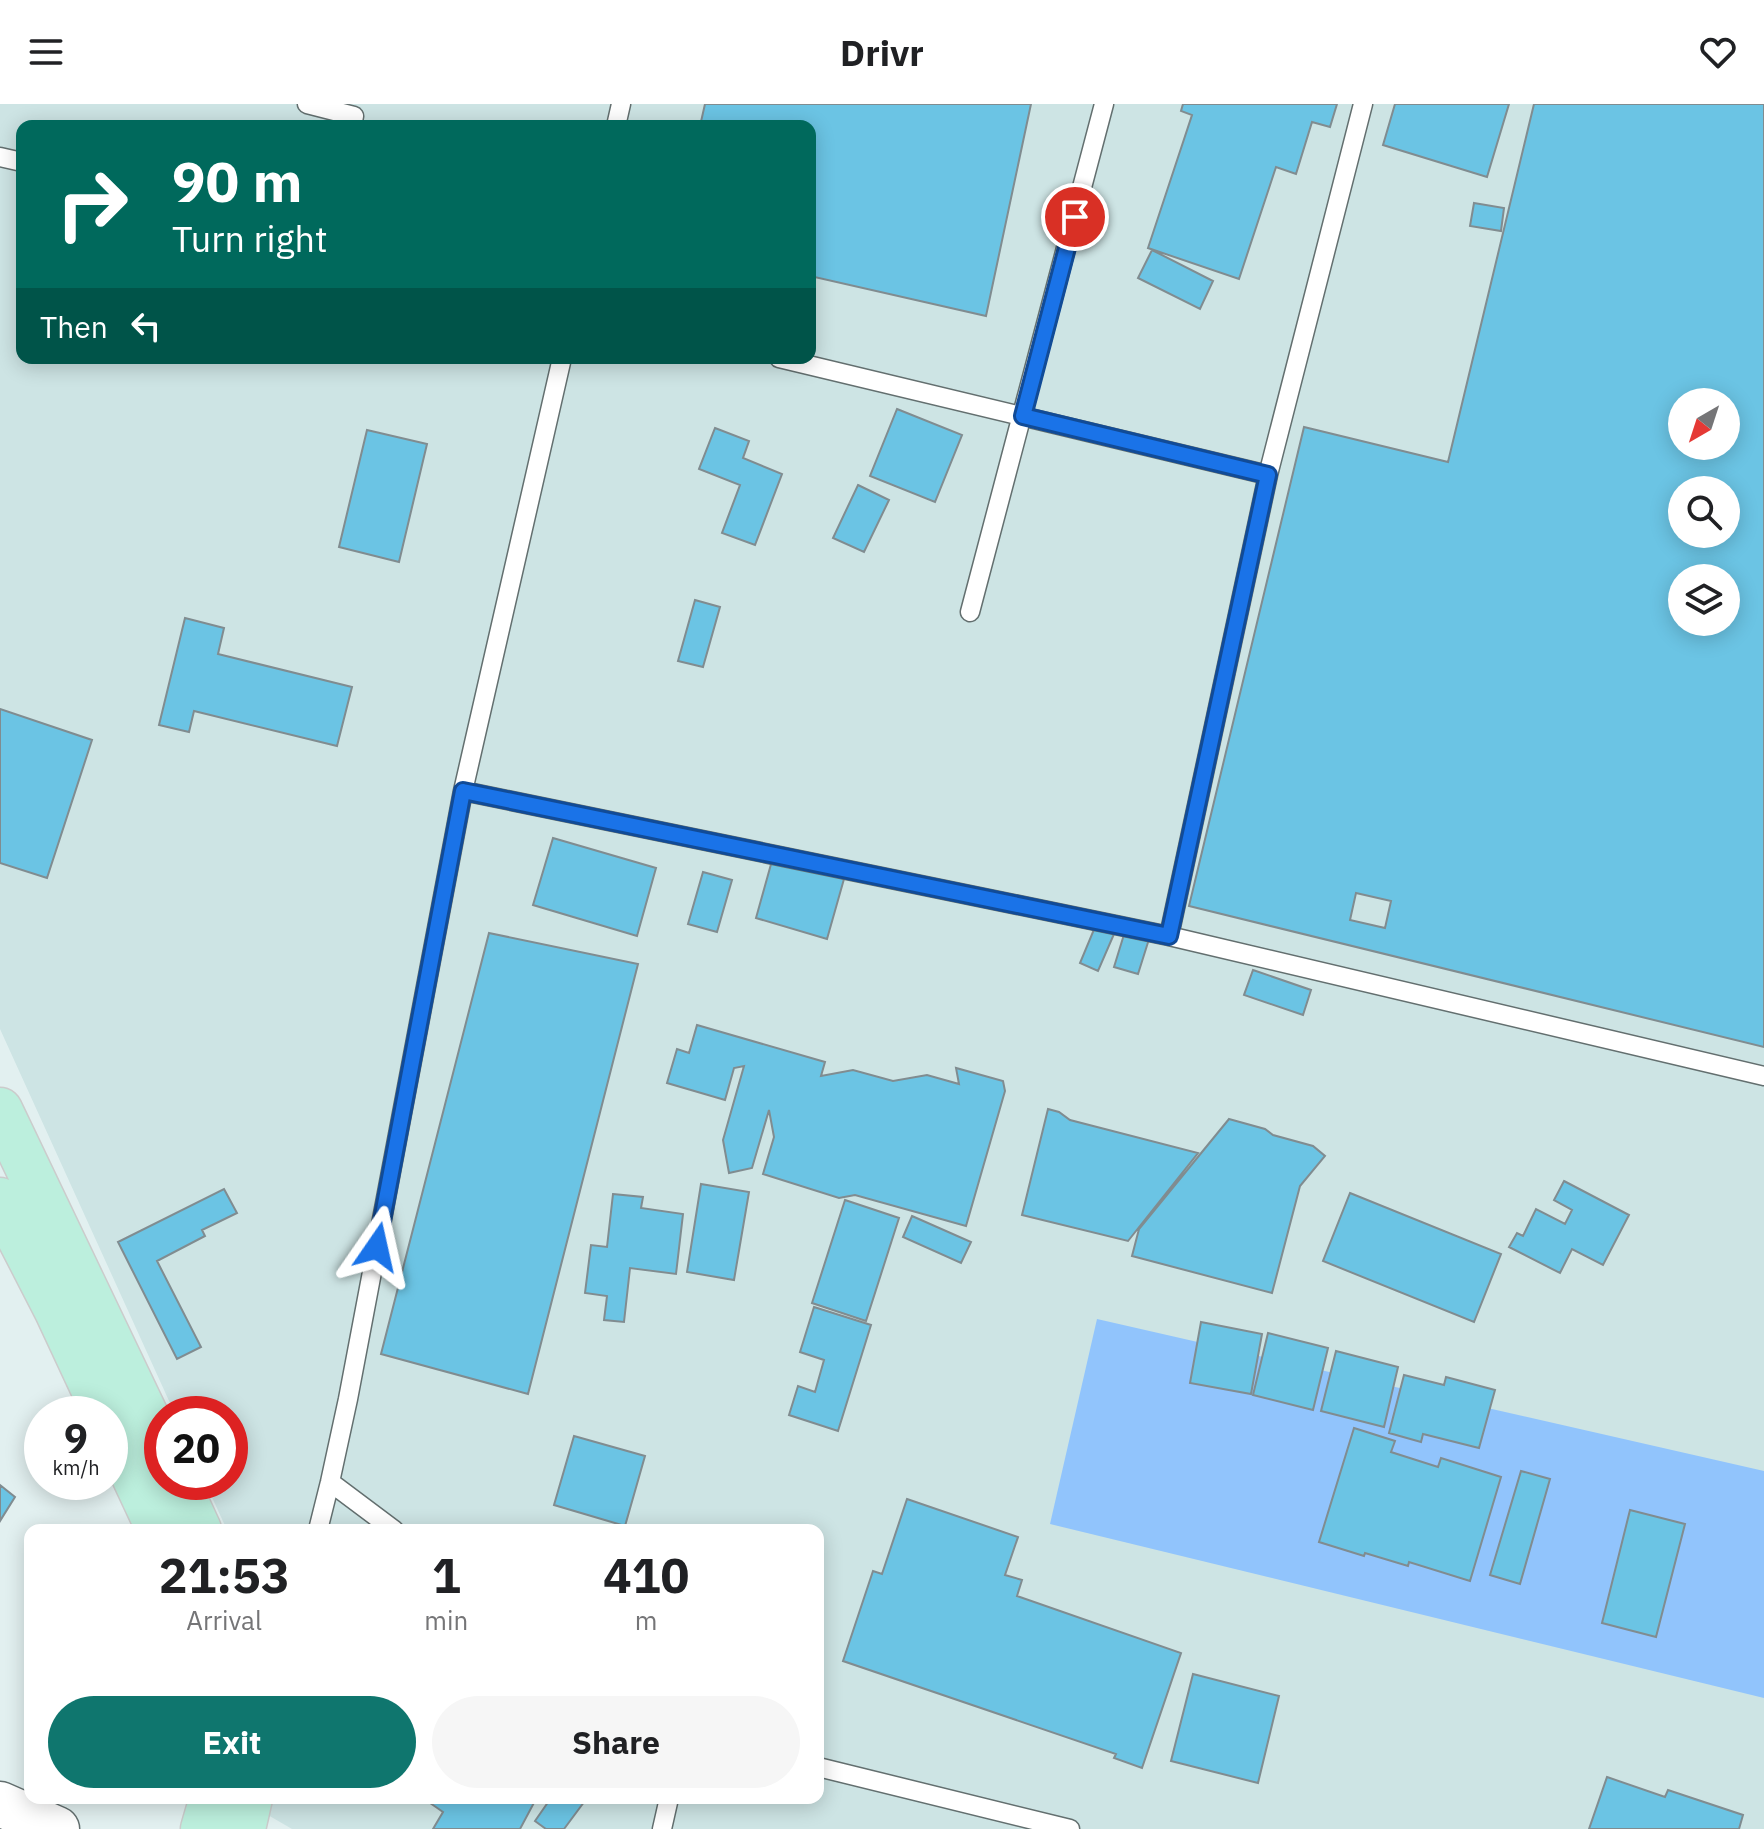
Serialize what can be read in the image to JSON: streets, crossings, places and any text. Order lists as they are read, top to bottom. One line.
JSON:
{"north":"bottom left","page":{"header":"Drivr","turn":["90 m","Turn right"],"then":"Then","speed":"9 km/h","limit":"20","eta":["21:53","Arrival","1","min","410","m"],"buttons":["Exit","Share"]}}
